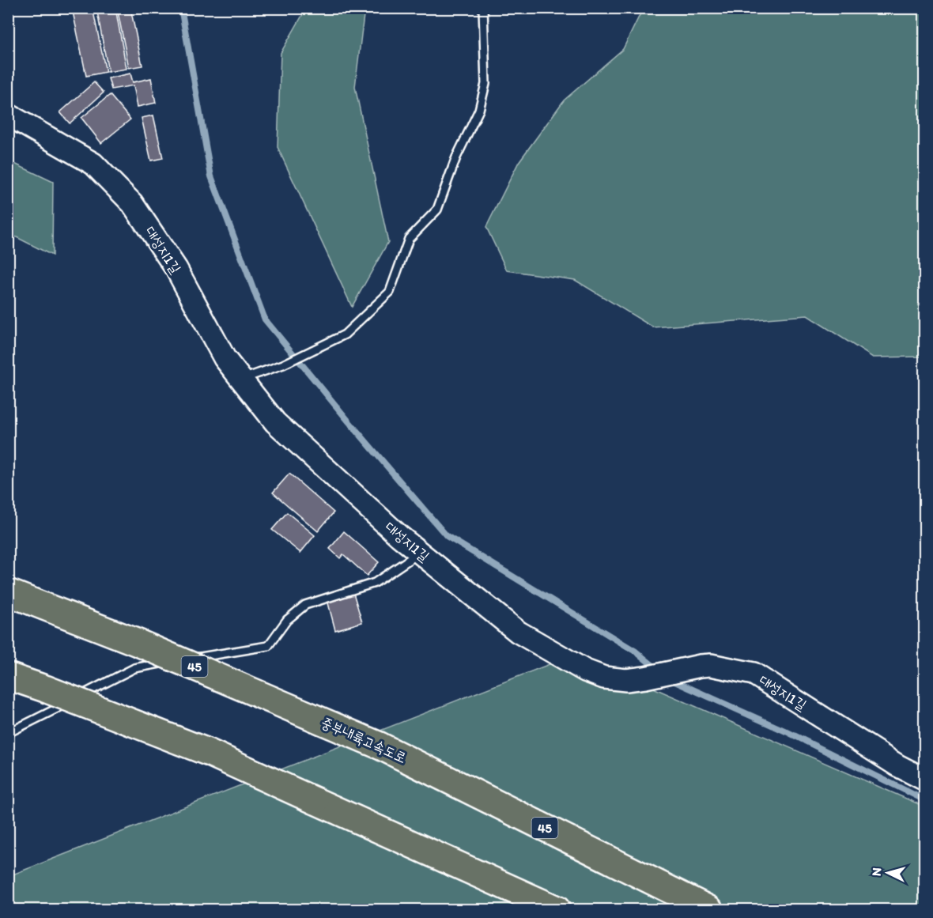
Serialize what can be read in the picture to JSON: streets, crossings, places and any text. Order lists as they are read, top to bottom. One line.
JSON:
{"streets":{"highway":["45","중부내륙고속도로"],"main road":["대성지1길"]},"north":"left"}
